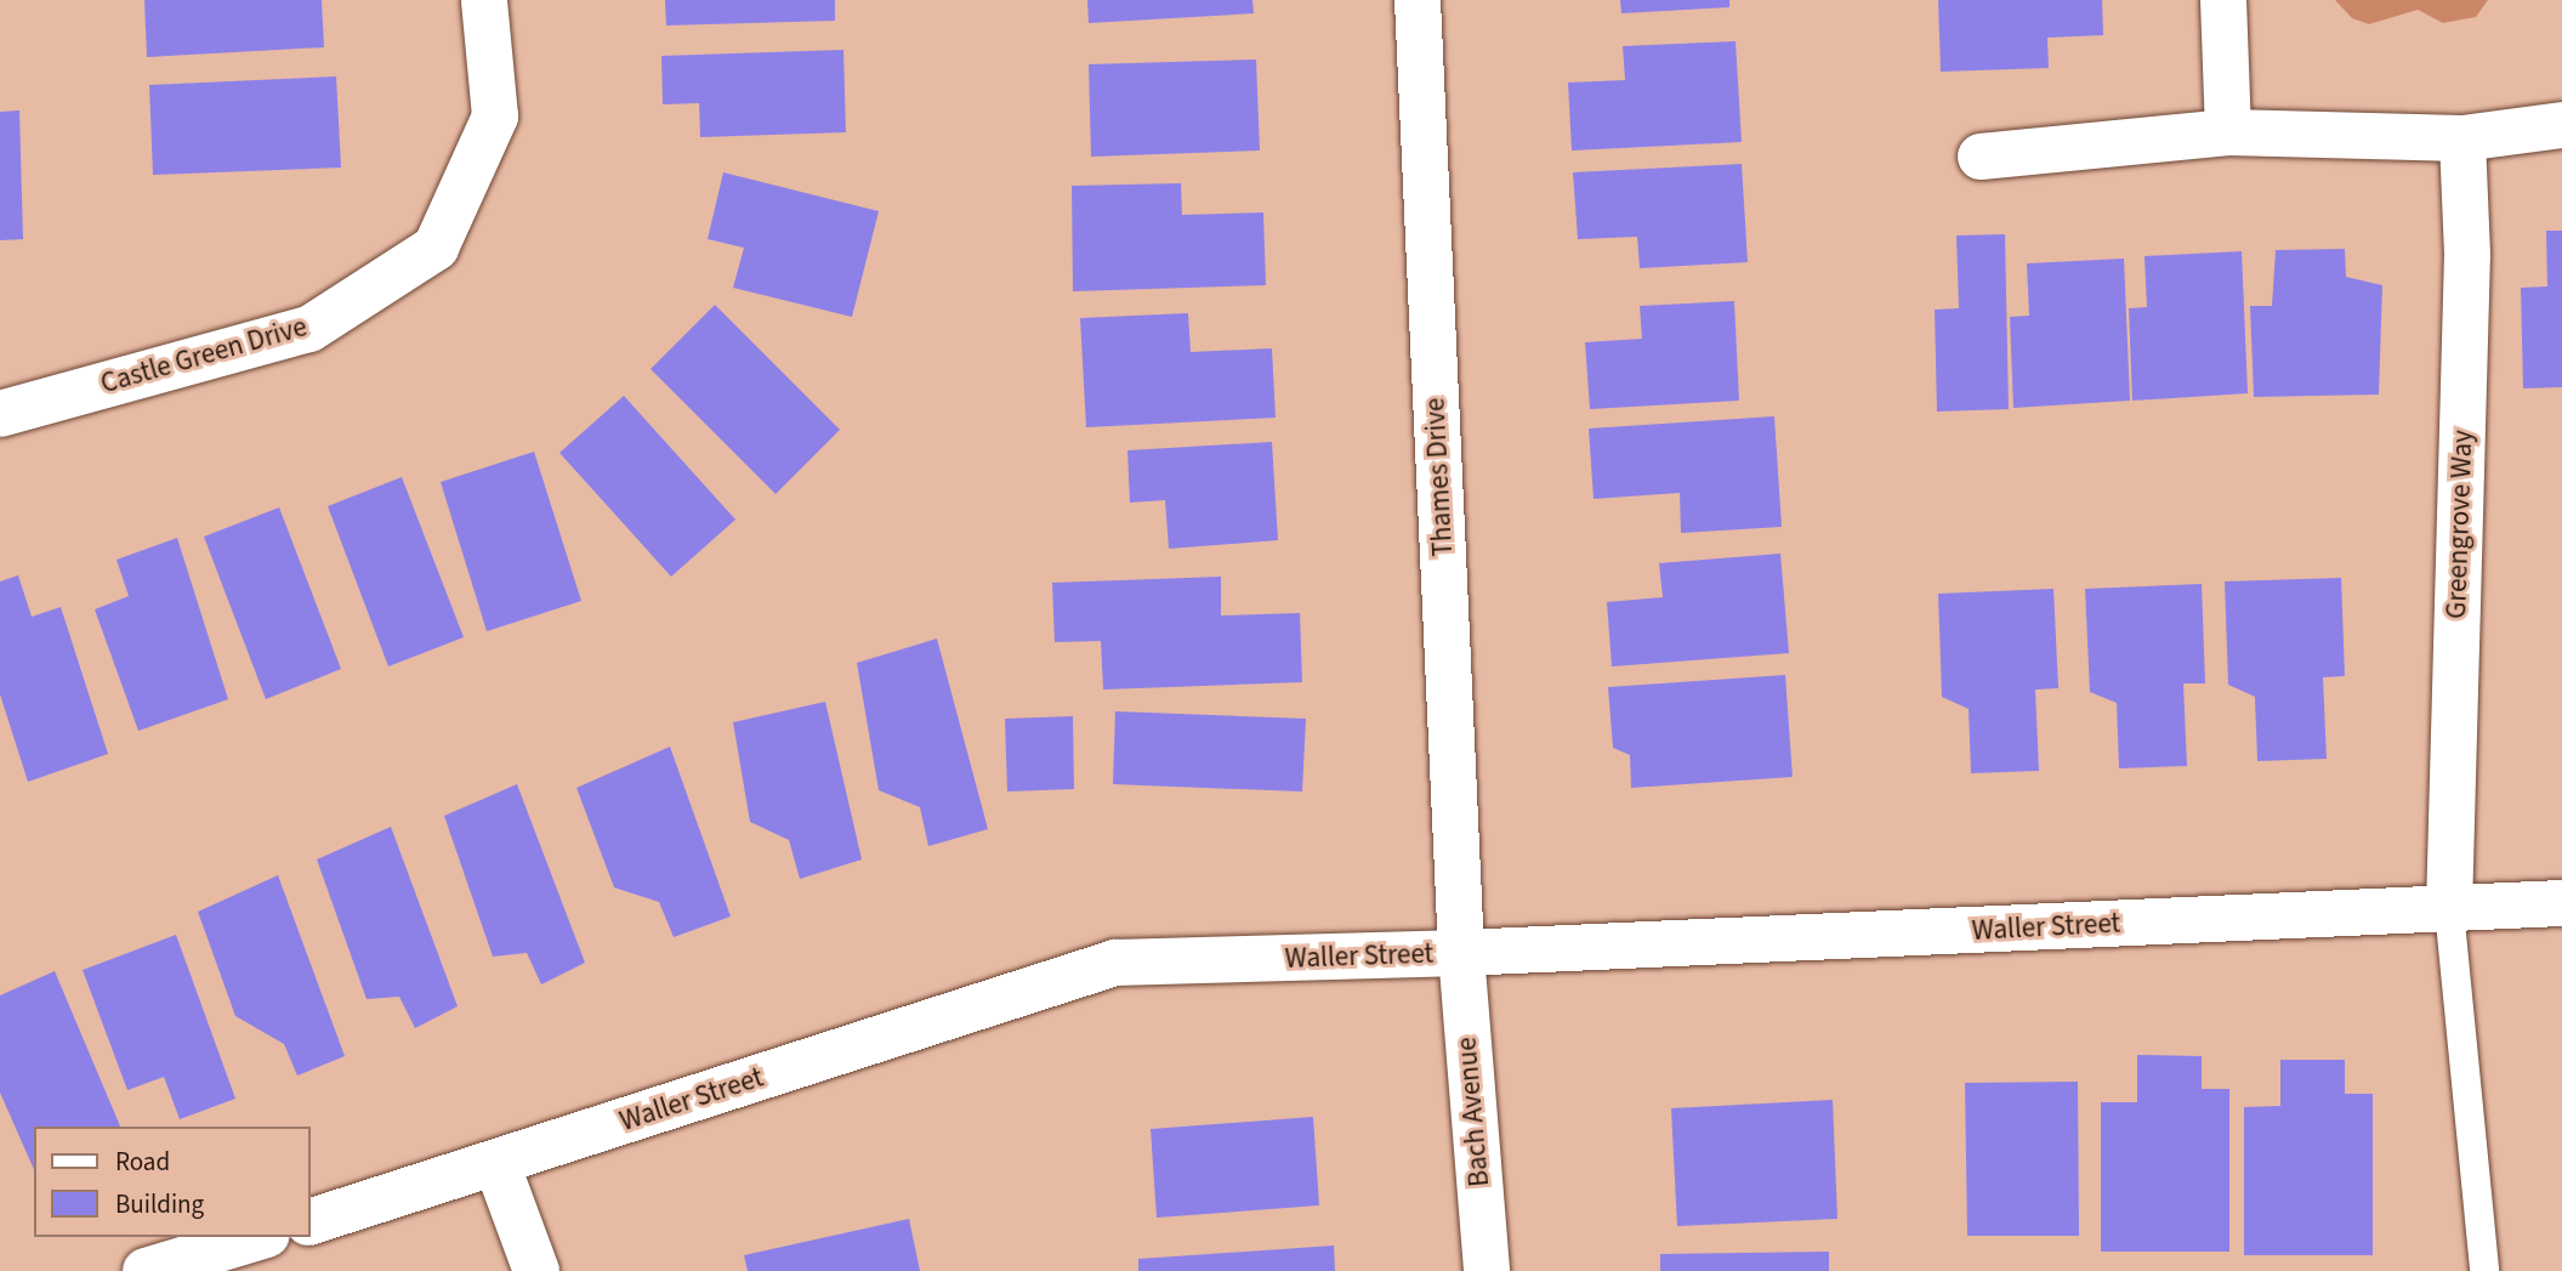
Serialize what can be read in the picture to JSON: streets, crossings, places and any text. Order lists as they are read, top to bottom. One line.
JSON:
{"streets":{"street":["Castle Green Drive","Thames Drive","Greengrove Way","Waller Street","Bach Avenue"]},"crossings":[["Thames Drive","Waller Street"],["Thames Drive","Bach Avenue"],["Greengrove Way","Waller Street"],["Waller Street","Bach Avenue"]],"legend":["Road","Building"]}
